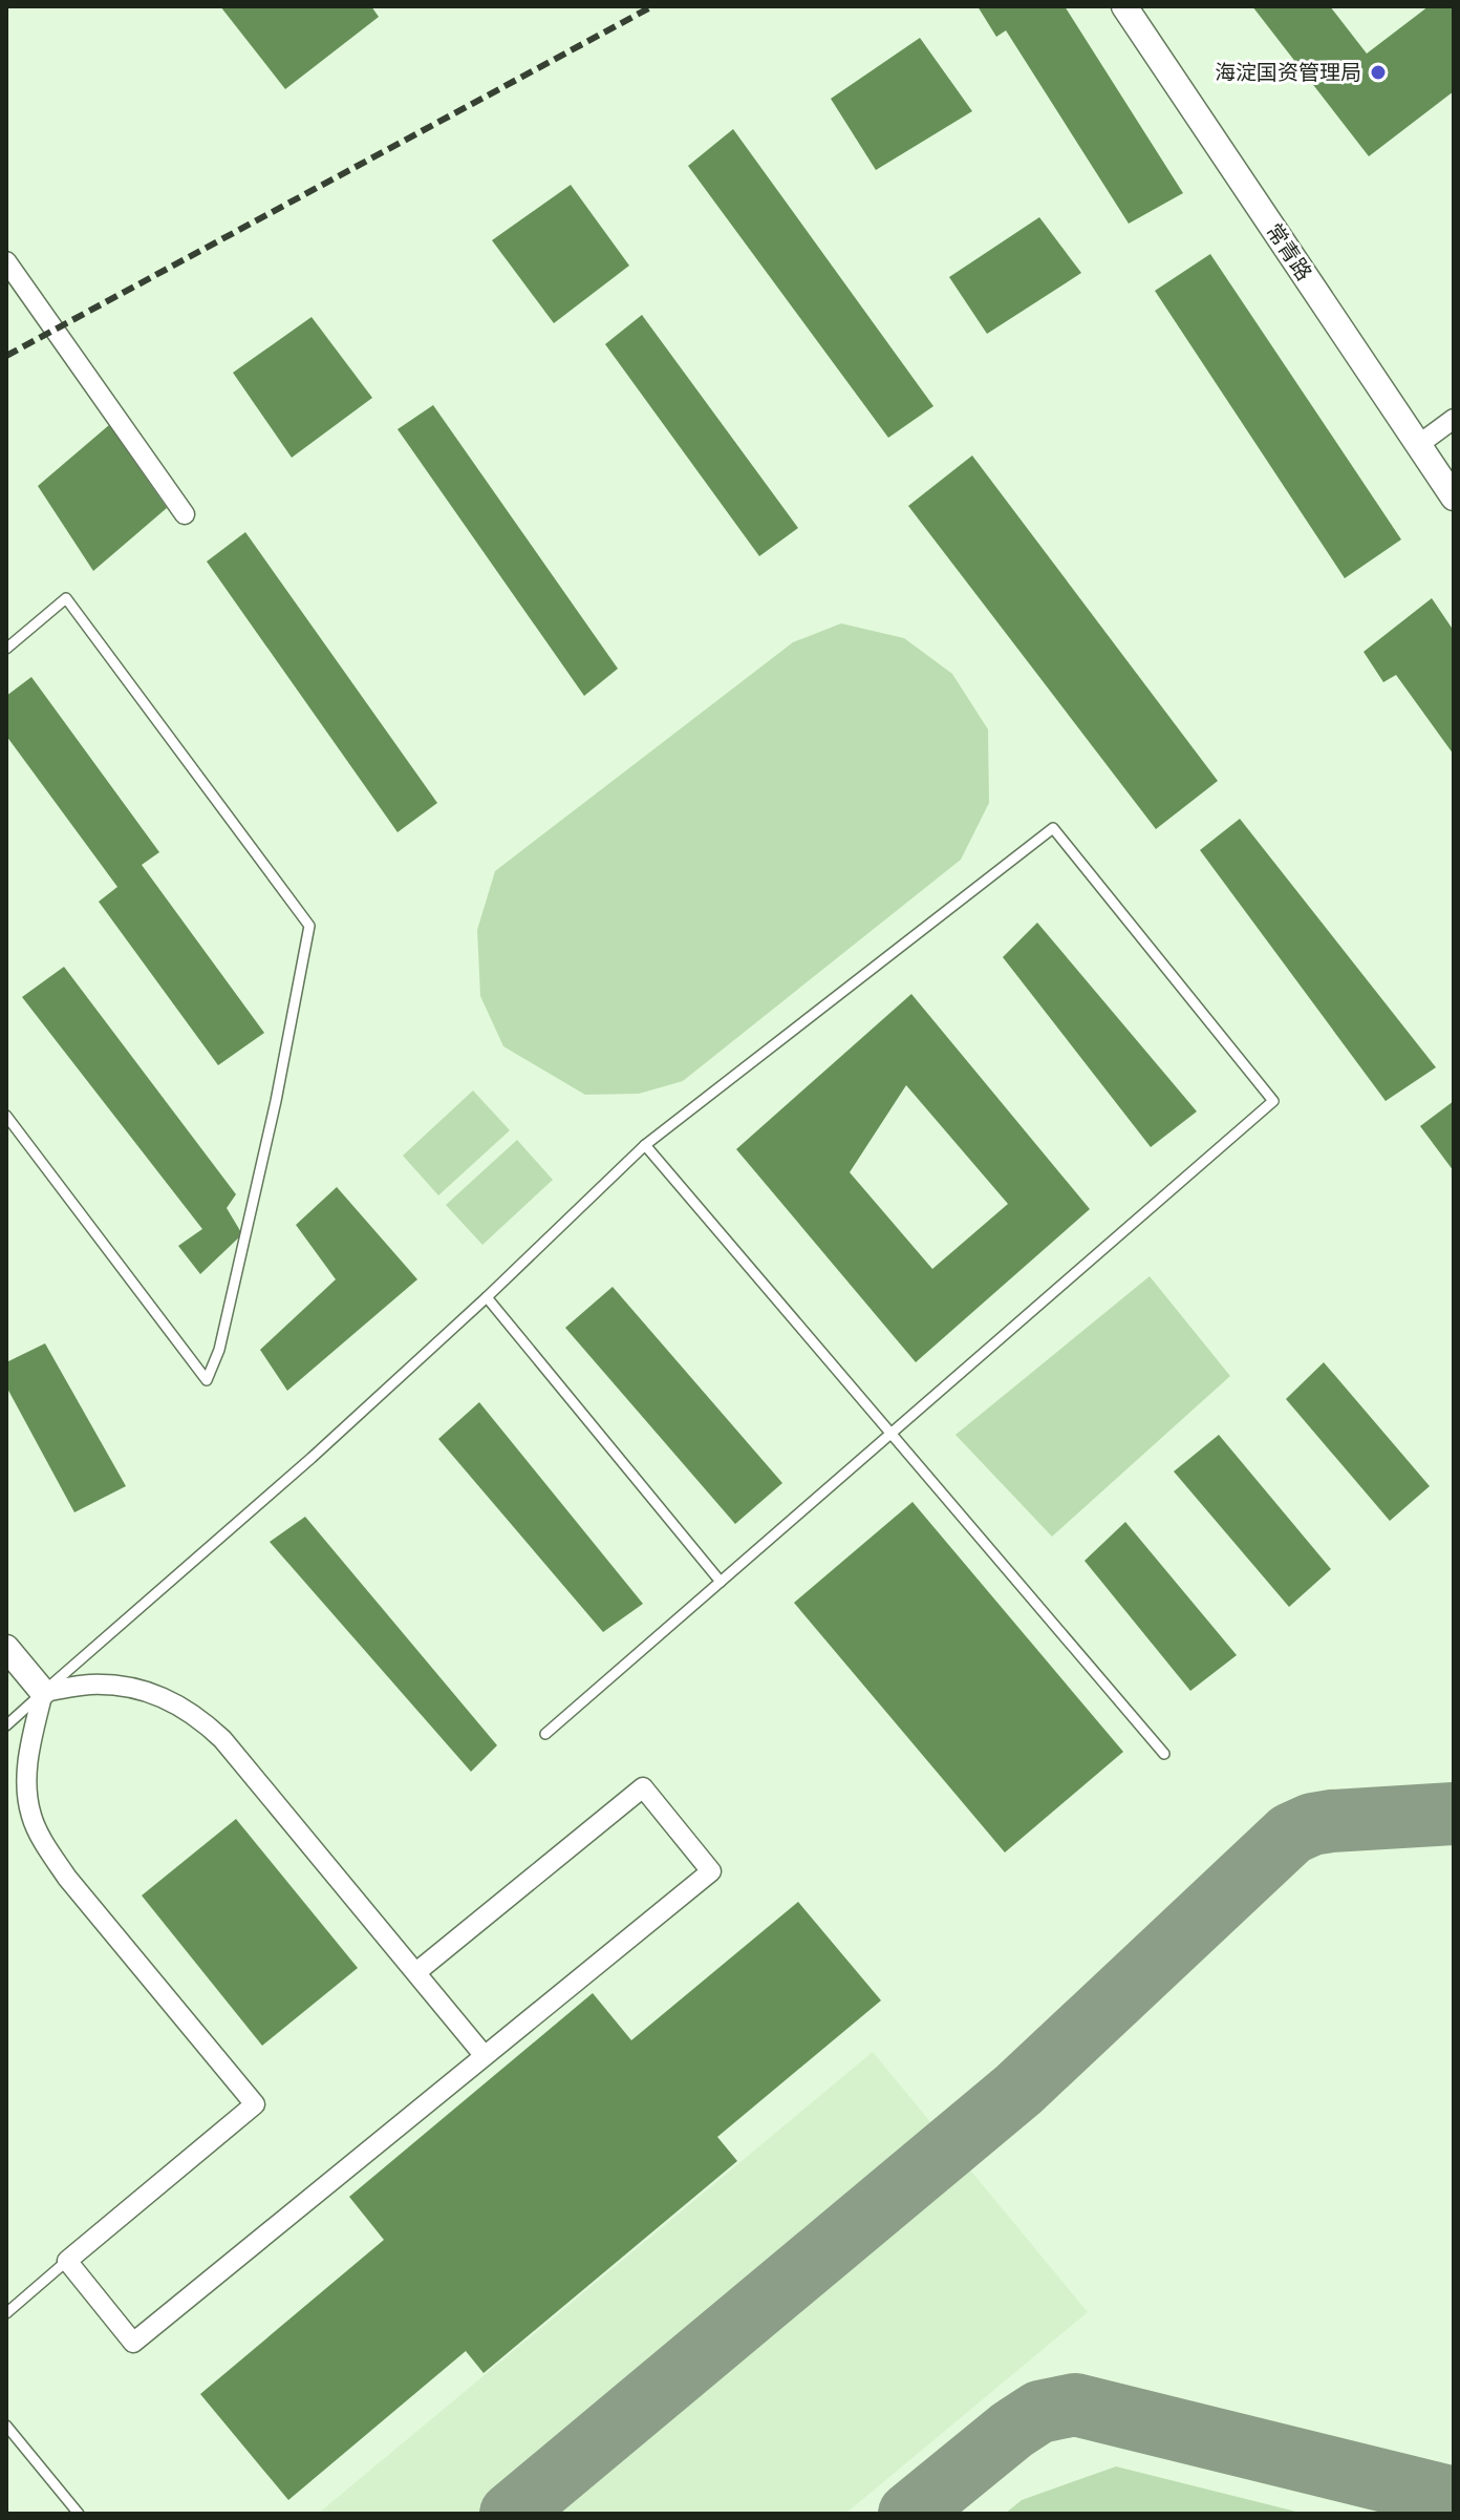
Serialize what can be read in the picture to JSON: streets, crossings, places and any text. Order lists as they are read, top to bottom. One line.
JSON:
{"streets":{"street":["常青路"]},"places":["海淀国资管理局"]}
